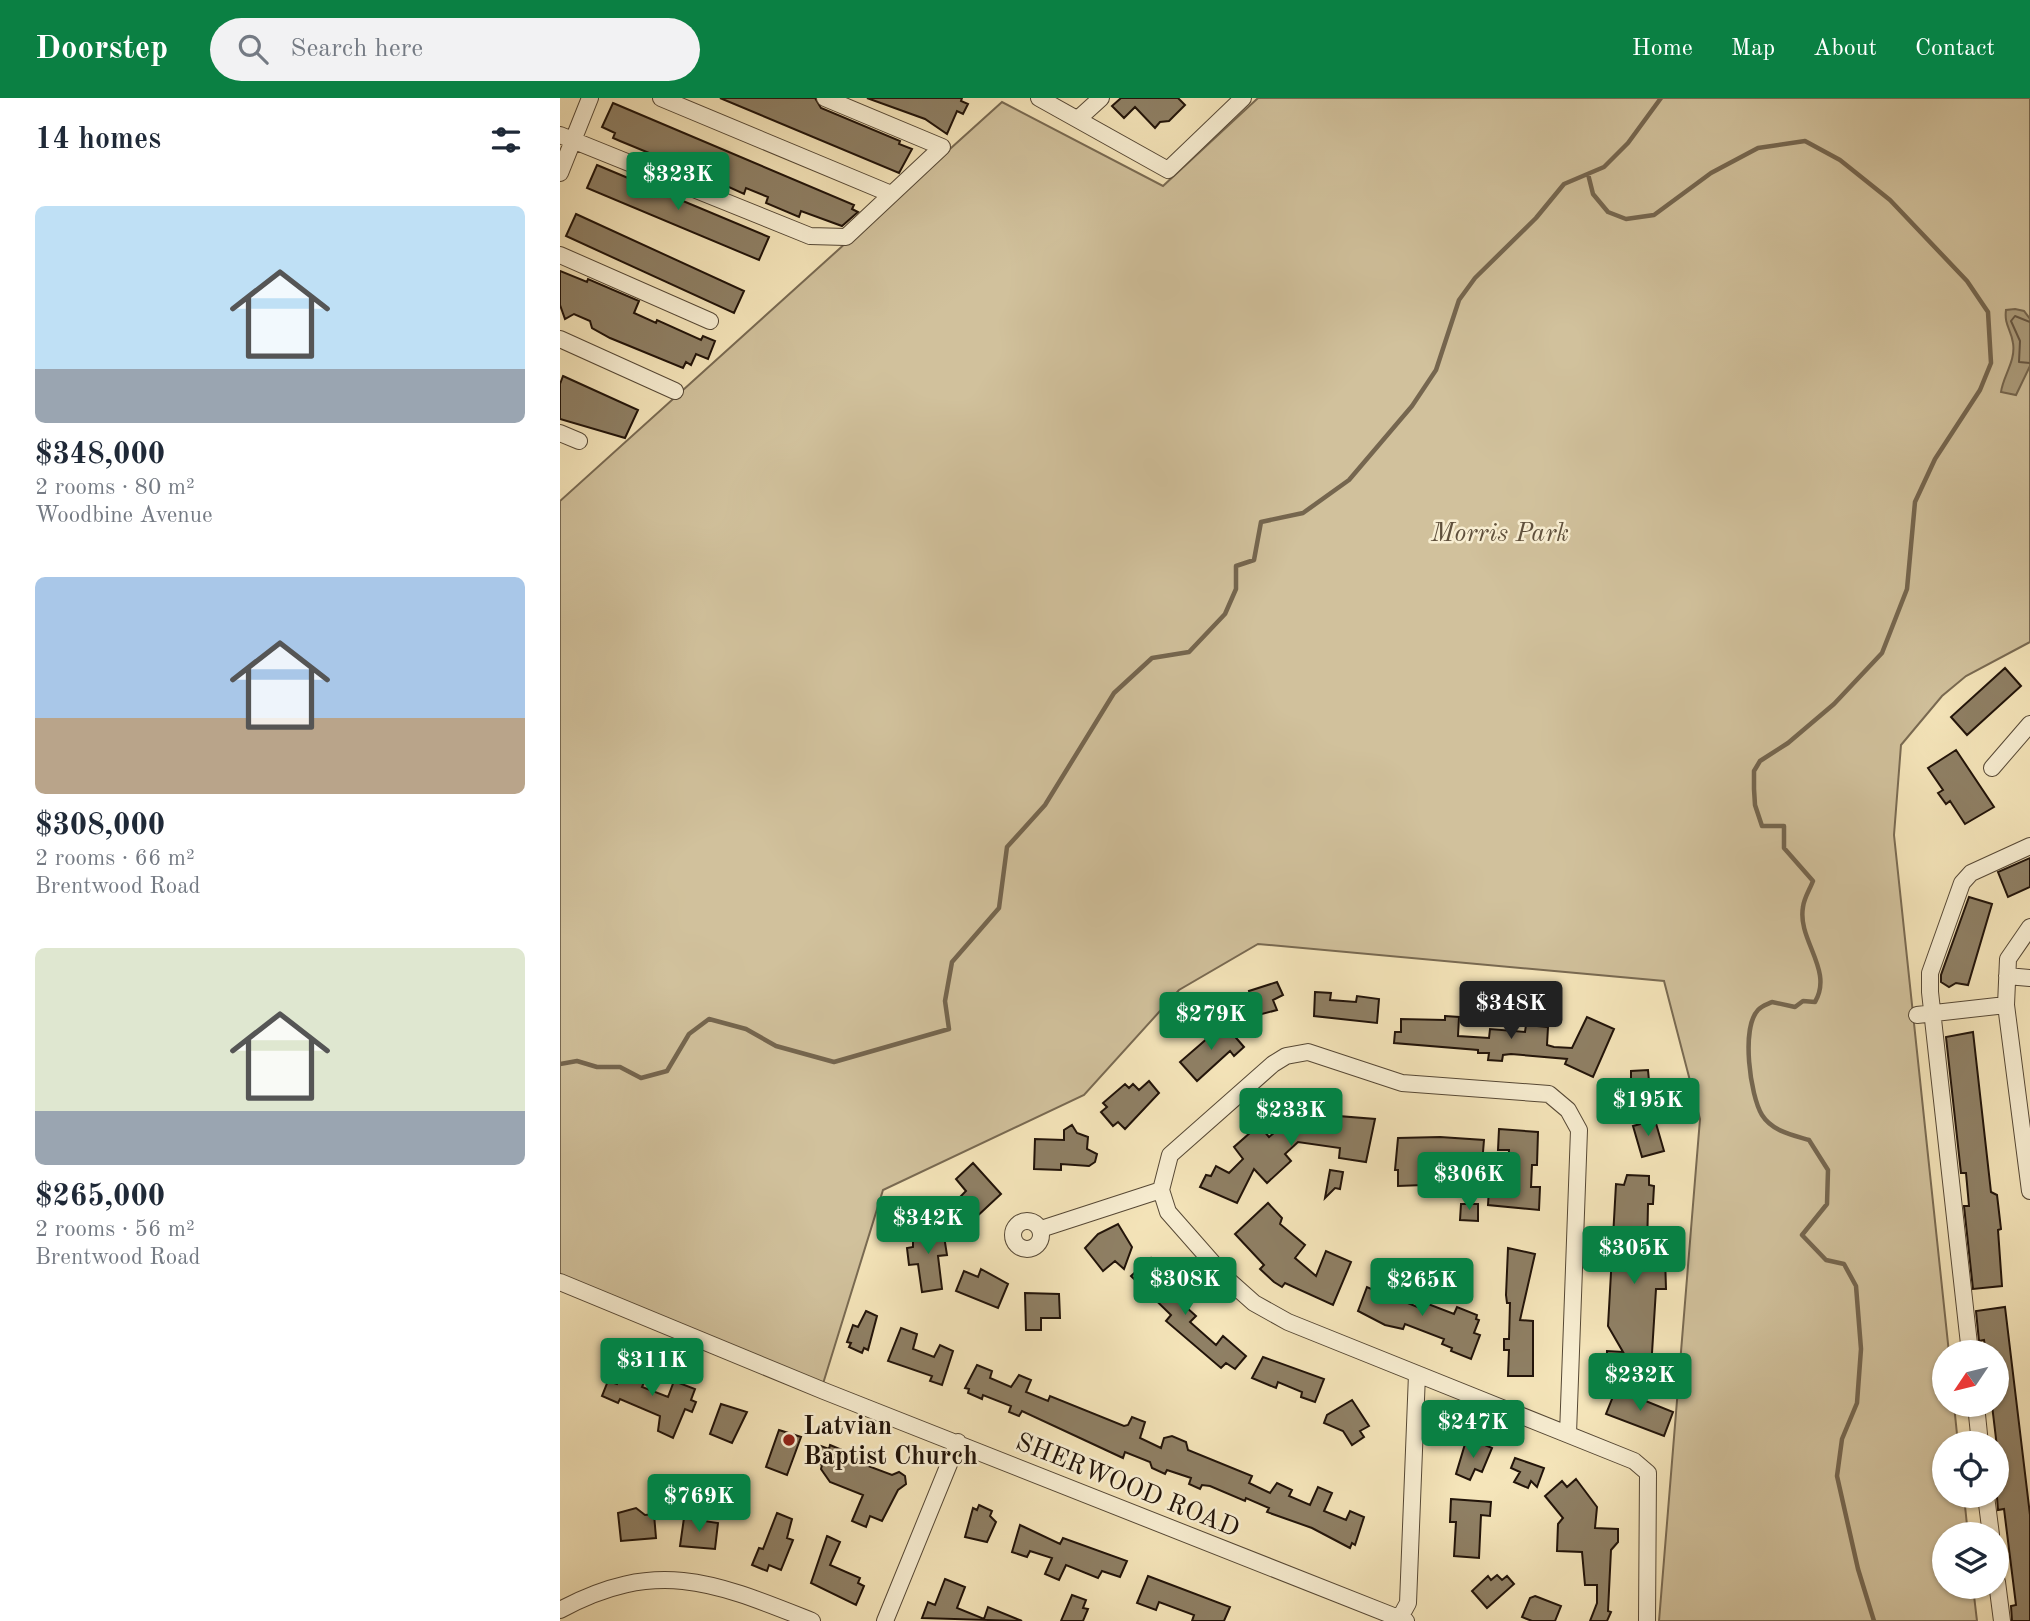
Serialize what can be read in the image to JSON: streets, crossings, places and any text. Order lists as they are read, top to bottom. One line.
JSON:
{"streets":{"street":["SHERWOOD ROAD"]},"parks":["Morris Park"],"places":["Latvian Baptist Church"],"north":"bottom left","page":{"header":"Doorstep","search":"Search here","nav":["Home","Map","About","Contact"],"heading":"14 homes","price":["$323K","$348K","$279K","$195K","$233K","$306K","$342K","$305K","$308K","$265K","$311K","$232K","$247K","$769K"],"list":[{"name":"$348,000","note":"2 rooms · 80 m² · Woodbine Avenue"},{"name":"$308,000","note":"2 rooms · 66 m² · Brentwood Road"},{"name":"$265,000","note":"2 rooms · 56 m² · Brentwood Road"}]}}
